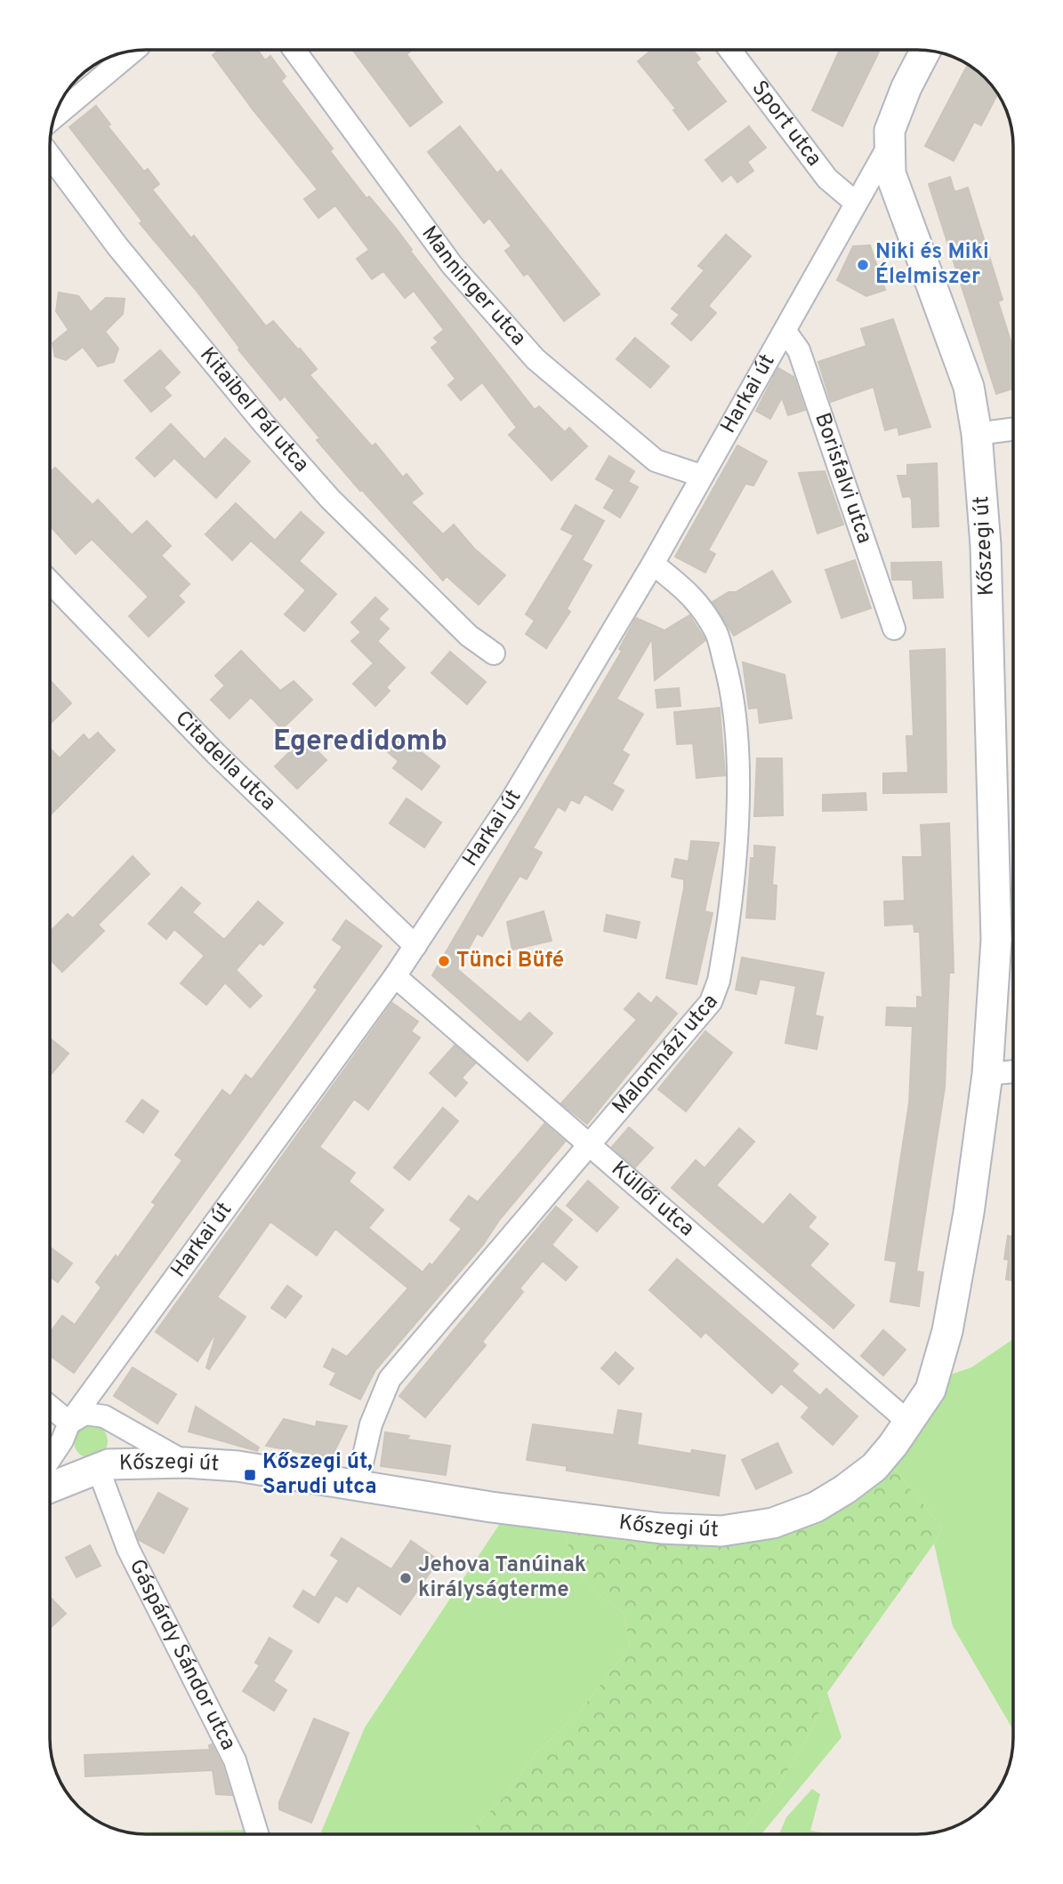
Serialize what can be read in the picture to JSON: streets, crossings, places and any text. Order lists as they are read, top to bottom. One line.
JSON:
{"streets":{"main road":["Kőszegi út"],"street":["Sport utca","Manninger utca","Harkai út","Kitaibel Pál utca","Borisfalvi utca","Citadella utca","Malomházi utca","Küllői utca","Gáspárdy Sándor utca"]},"crossings":[["Sport utca","Harkai út"],["Manninger utca","Harkai út"],["Harkai út","Borisfalvi utca"],["Harkai út","Kőszegi út"],["Harkai út","Citadella utca"],["Harkai út","Malomházi utca"],["Harkai út","Küllői utca"],["Harkai út","Gáspárdy Sándor utca"],["Kőszegi út","Malomházi utca"],["Kőszegi út","Küllői utca"],["Kőszegi út","Gáspárdy Sándor utca"],["Malomházi utca","Küllői utca"]],"districts":["Egeredidomb"],"places":{"other":["Niki és Miki Élelmiszer","Tünci Büfé","Jehova Tanúinak királyságterme"],"transit":["Kőszegi út, Sarudi utca"]}}
